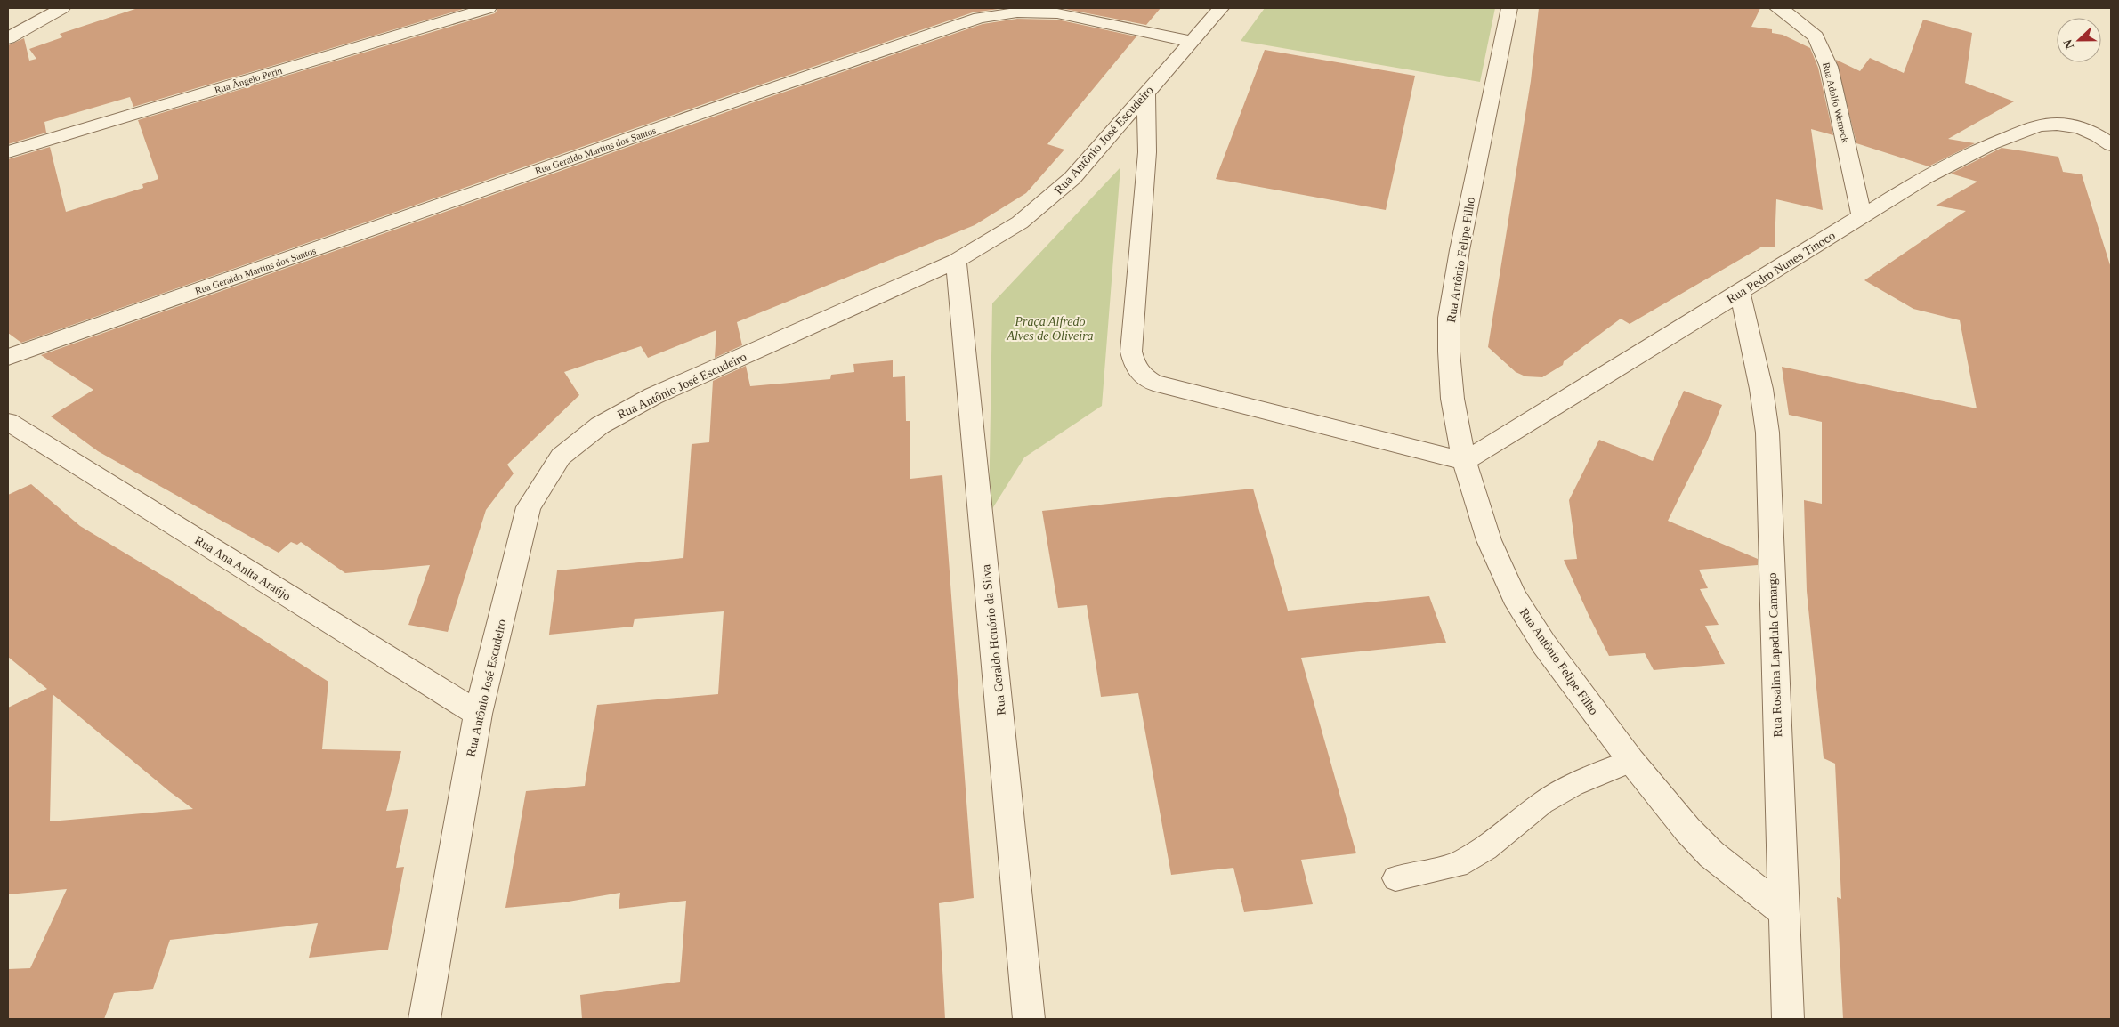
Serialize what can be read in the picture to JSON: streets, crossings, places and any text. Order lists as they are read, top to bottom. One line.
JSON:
{"streets":{"street":["Rua Ângelo Perin","Rua Adolfo Werneck","Rua Antônio José Escudeiro","Rua Geraldo Martins dos Santos","Rua Antônio Felipe Filho","Rua Pedro Nunes Tinoco","Rua Ana Anita Araújo","Rua Geraldo Honório da Silva","Rua Rosalina Lapadula Camargo"]},"crossings":[["Rua Adolfo Werneck","Rua Pedro Nunes Tinoco"],["Rua Antônio José Escudeiro","Rua Geraldo Martins dos Santos"],["Rua Antônio José Escudeiro","Rua Ana Anita Araújo"],["Rua Antônio José Escudeiro","Rua Geraldo Honório da Silva"],["Rua Antônio Felipe Filho","Rua Pedro Nunes Tinoco"],["Rua Antônio Felipe Filho","Rua Rosalina Lapadula Camargo"],["Rua Pedro Nunes Tinoco","Rua Rosalina Lapadula Camargo"]],"parks":["Praça Alfredo Alves de Oliveira"],"north":"left"}
